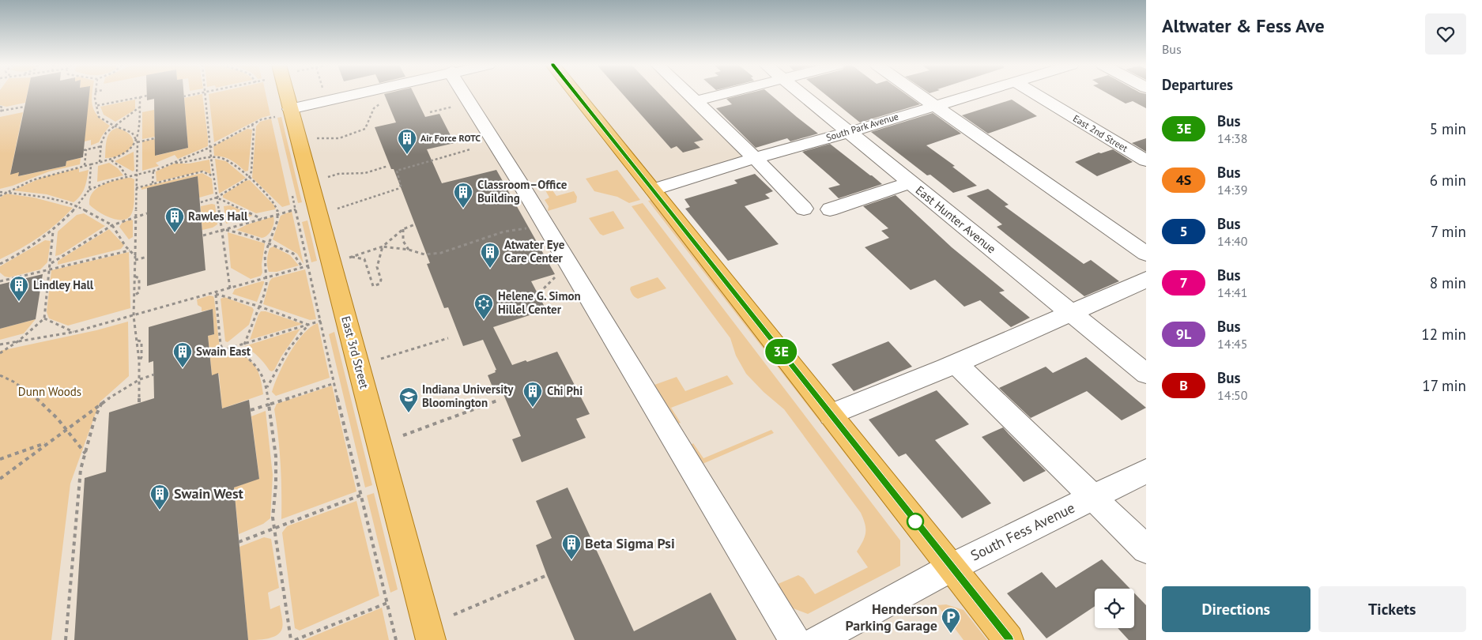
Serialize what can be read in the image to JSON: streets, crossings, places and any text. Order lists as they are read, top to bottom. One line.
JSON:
{"streets":{"main road":["East 3rd Street"],"street":["South Park Avenue","East 2nd Street","East Hunter Avenue","South Fess Avenue"]},"crossings":[["South Park Avenue","East Hunter Avenue"]],"parks":["Dunn Woods"],"places":{"building":["Air Force ROTC","Classroom–Office Building","Rawles Hall","Atwater Eye Care Center","Lindley Hall","Swain East","Chi Phi","Swain West","Beta Sigma Psi"],"synagogue":["Helene G. Simon Hillel Center"],"school or university":["Indiana University Bloomington"],"parking":["Henderson Parking Garage"]},"lines":["bus line 3E"],"page":{"on_map":"3E","heading":[["Altwater & Fess Ave","Bus"],"Departures"],"list":[{"mark":"3E","name":"Bus","note":"14:38","value":"5 min"},{"mark":"4S","name":"Bus","note":"14:39","value":"6 min"},{"mark":"5","name":"Bus","note":"14:40","value":"7 min"},{"mark":"7","name":"Bus","note":"14:41","value":"8 min"},{"mark":"9L","name":"Bus","note":"14:45","value":"12 min"},{"mark":"B","name":"Bus","note":"14:50","value":"17 min"}],"buttons":["Directions","Tickets"]}}
